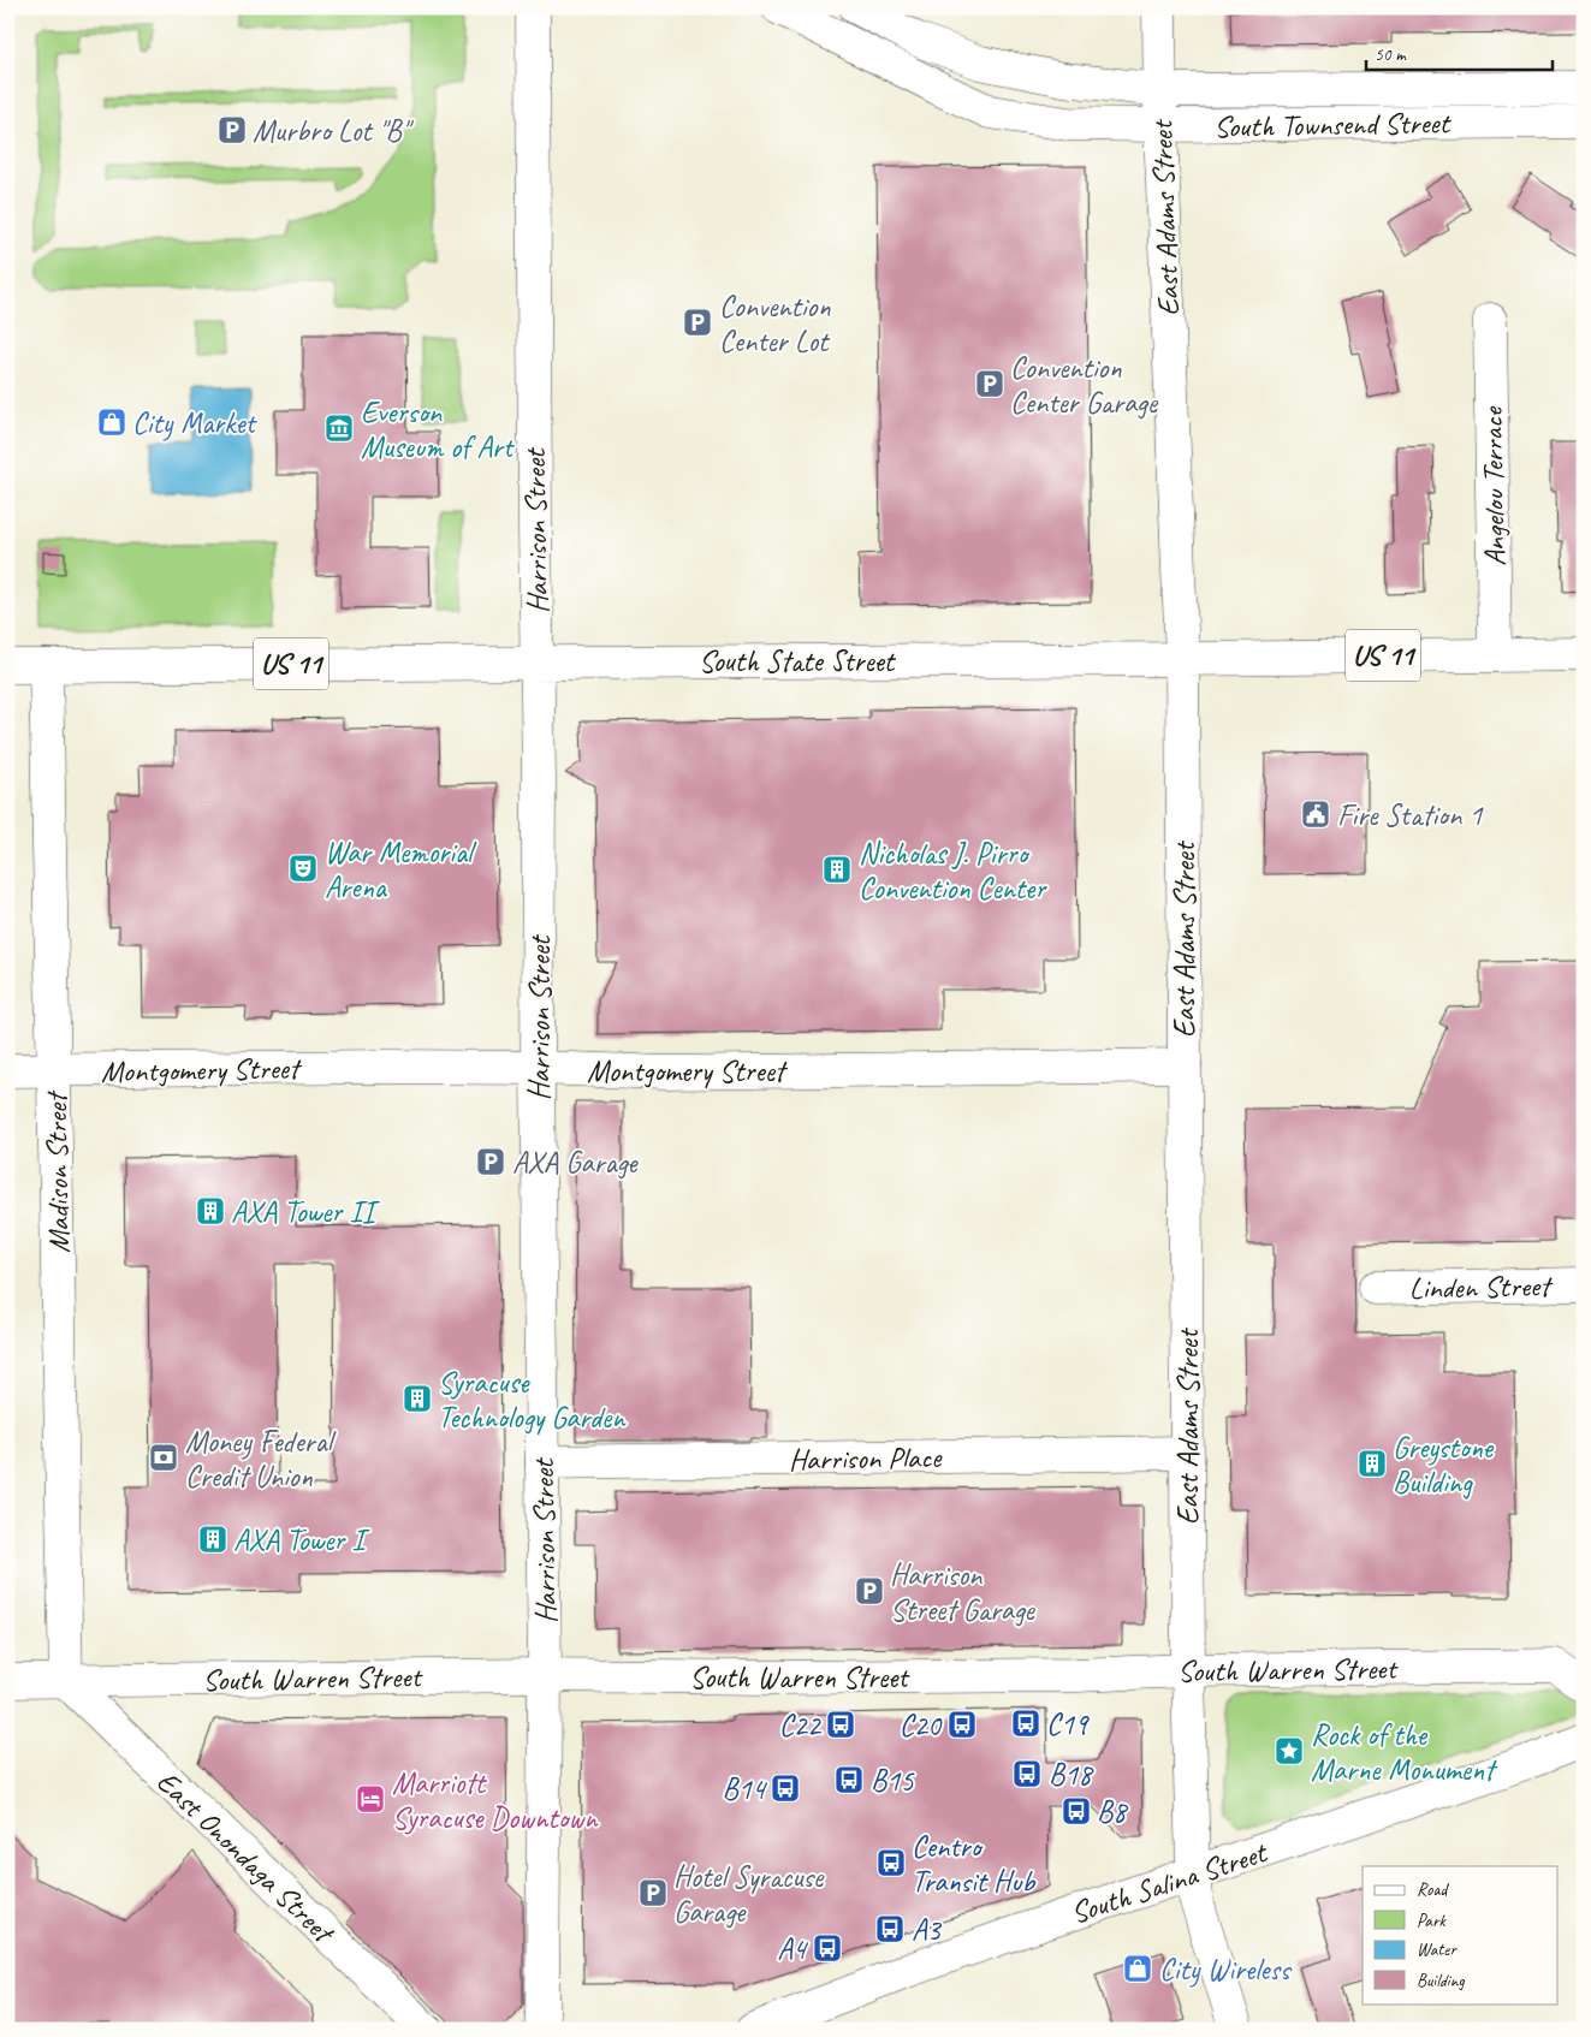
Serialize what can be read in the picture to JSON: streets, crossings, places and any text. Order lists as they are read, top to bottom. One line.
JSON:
{"streets":{"street":["South Townsend Street","East Adams Street","Angelou Terrace","Harrison Street","US 11","South State Street","Montgomery Street","Madison Street","Linden Street","Harrison Place","South Warren Street","East Onondaga Street","South Salina Street"]},"crossings":[["South Townsend Street","East Adams Street"],["East Adams Street","South State Street"],["East Adams Street","Montgomery Street"],["East Adams Street","Harrison Place"],["East Adams Street","South Warren Street"],["East Adams Street","South Salina Street"],["Angelou Terrace","South State Street"],["Harrison Street","South State Street"],["Harrison Street","Montgomery Street"],["Harrison Street","Harrison Place"],["Harrison Street","South Warren Street"],["South State Street","Madison Street"],["Montgomery Street","Madison Street"],["Madison Street","South Warren Street"],["Madison Street","East Onondaga Street"],["South Warren Street","East Onondaga Street"]],"places":{"parking":["Murbro Lot \"B\"","Convention Center Lot","Convention Center Garage","AXA Garage","Harrison Street Garage","Hotel Syracuse Garage"],"shop":["City Market","City Wireless"],"museum":["Everson Museum of Art"],"public building":["Fire Station 1"],"theatre":["War Memorial Arena"],"building":["Nicholas J. Pirro Convention Center","AXA Tower II","Syracuse Technology Garden","Greystone Building","AXA Tower I"],"bank":["Money Federal Credit Union"],"bus stop":["C19","C22","C20","B18","B15","B14","B8","Centro Transit Hub","A3","A4"],"place":["Rock of the Marne Monument"],"hotel":["Marriott Syracuse Downtown"]},"legend":["Road","Park","Water","Building"],"scale_bar":"50 m"}
